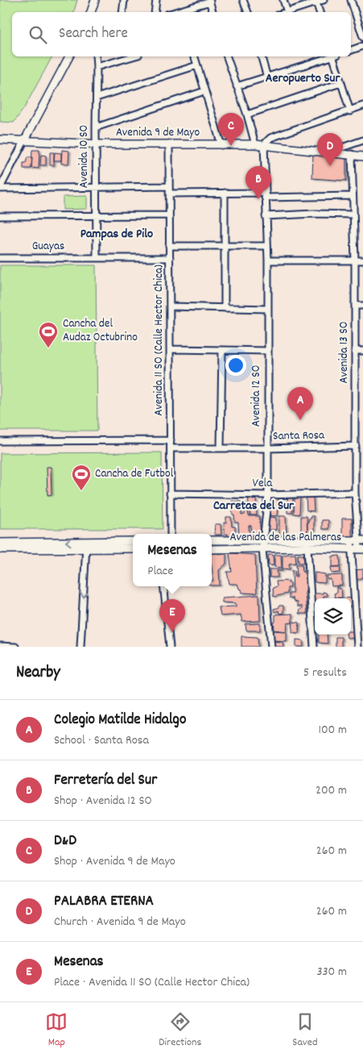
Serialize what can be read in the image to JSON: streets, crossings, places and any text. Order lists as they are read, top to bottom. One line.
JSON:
{"streets":{"street":["Avenida 9 de Mayo","Avenida 10 SO","Guayas","Avenida 11 SO (Calle Hector Chica)","Avenida 13 SO","Avenida 12 SO","Santa Rosa","Vela","Avenida de las Palmeras"]},"crossings":[["Avenida 9 de Mayo","Avenida 10 SO"],["Avenida 9 de Mayo","Avenida 11 SO (Calle Hector Chica)"],["Avenida 9 de Mayo","Avenida 13 SO"],["Avenida 9 de Mayo","Avenida 12 SO"],["Avenida 10 SO","Guayas"],["Guayas","Avenida 11 SO (Calle Hector Chica)"],["Avenida 11 SO (Calle Hector Chica)","Santa Rosa"],["Avenida 11 SO (Calle Hector Chica)","Vela"],["Avenida 13 SO","Santa Rosa"],["Avenida 13 SO","Vela"],["Avenida 13 SO","Avenida de las Palmeras"],["Avenida 12 SO","Santa Rosa"],["Avenida 12 SO","Vela"],["Avenida 12 SO","Avenida de las Palmeras"]],"districts":["Aeropuerto Sur","Pampas de Pilo","Carretas del Sur"],"places":{"sports":["Cancha del Audaz Octubrino","Cancha de Futbol"]},"page":{"search":"Search here","pins":["C","D","B","A","E"],"popup":["Mesenas","Place"],"heading":["Nearby","5 results"],"list":[{"mark":"A","name":"Colegio Matilde Hidalgo","note":"School · Santa Rosa","value":"100 m"},{"mark":"B","name":"Ferretería del Sur","note":"Shop · Avenida 12 SO","value":"200 m"},{"mark":"C","name":"D&D","note":"Shop · Avenida 9 de Mayo","value":"260 m"},{"mark":"D","name":"PALABRA ETERNA","note":"Church · Avenida 9 de Mayo","value":"260 m"},{"mark":"E","name":"Mesenas","note":"Place · Avenida 11 SO (Calle Hector Chica)","value":"330 m"}],"nav":["Map","Directions","Saved"]}}
